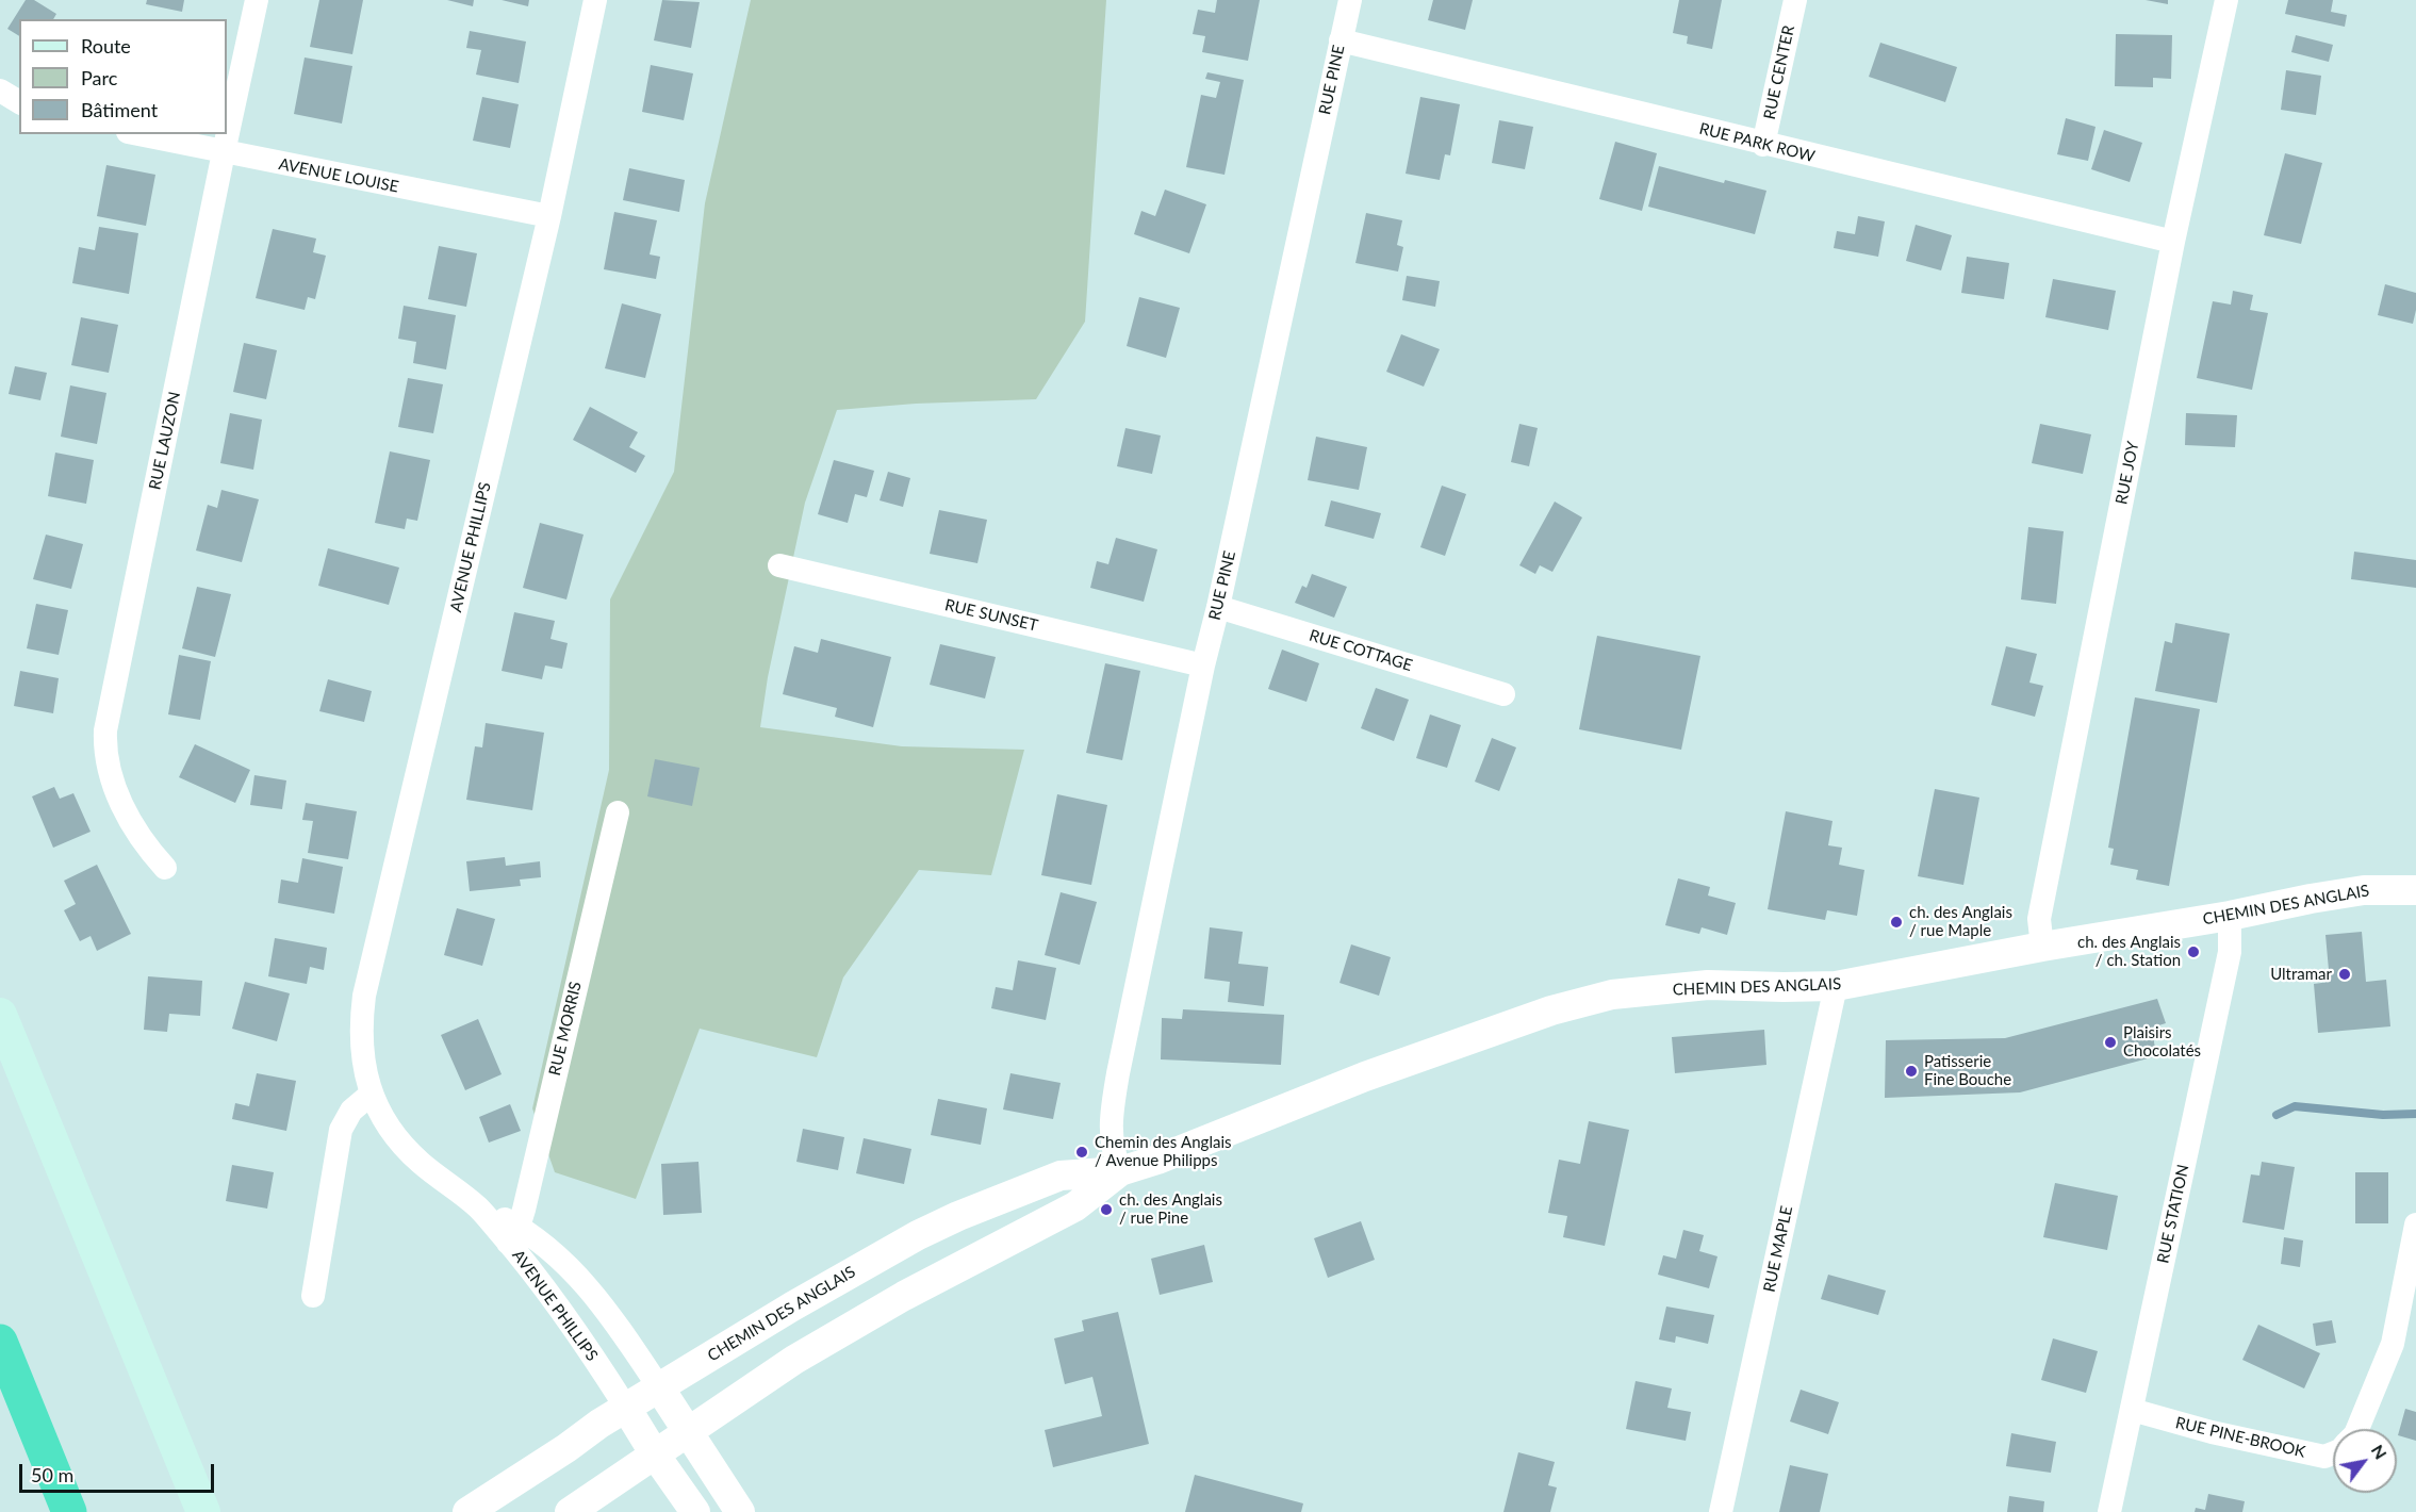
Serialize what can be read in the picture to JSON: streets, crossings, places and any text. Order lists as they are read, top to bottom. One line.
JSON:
{"streets":{"street":["RUE CENTER","RUE PINE","RUE PARK ROW","AVENUE LOUISE","RUE LAUZON","RUE JOY","AVENUE PHILLIPS","RUE SUNSET","RUE COTTAGE","CHEMIN DES ANGLAIS","RUE MORRIS","RUE STATION","RUE MAPLE","RUE PINE-BROOK"]},"crossings":[["RUE CENTER","RUE PARK ROW"],["RUE PINE","RUE PARK ROW"],["RUE PINE","RUE SUNSET"],["RUE PINE","RUE COTTAGE"],["RUE PINE","CHEMIN DES ANGLAIS"],["RUE PARK ROW","RUE JOY"],["AVENUE LOUISE","RUE LAUZON"],["AVENUE LOUISE","AVENUE PHILLIPS"],["RUE JOY","CHEMIN DES ANGLAIS"],["AVENUE PHILLIPS","CHEMIN DES ANGLAIS"],["AVENUE PHILLIPS","RUE MORRIS"],["CHEMIN DES ANGLAIS","RUE STATION"],["CHEMIN DES ANGLAIS","RUE MAPLE"],["RUE STATION","RUE PINE-BROOK"]],"places":["ch. des Anglais / rue Maple","ch. des Anglais / ch. Station","Ultramar","Plaisirs Chocolatés","Patisserie Fine Bouche","Chemin des Anglais / Avenue Philipps","ch. des Anglais / rue Pine"],"legend":["Route","Parc","Bâtiment"],"scale_bar":"50 m","north":"top right"}
